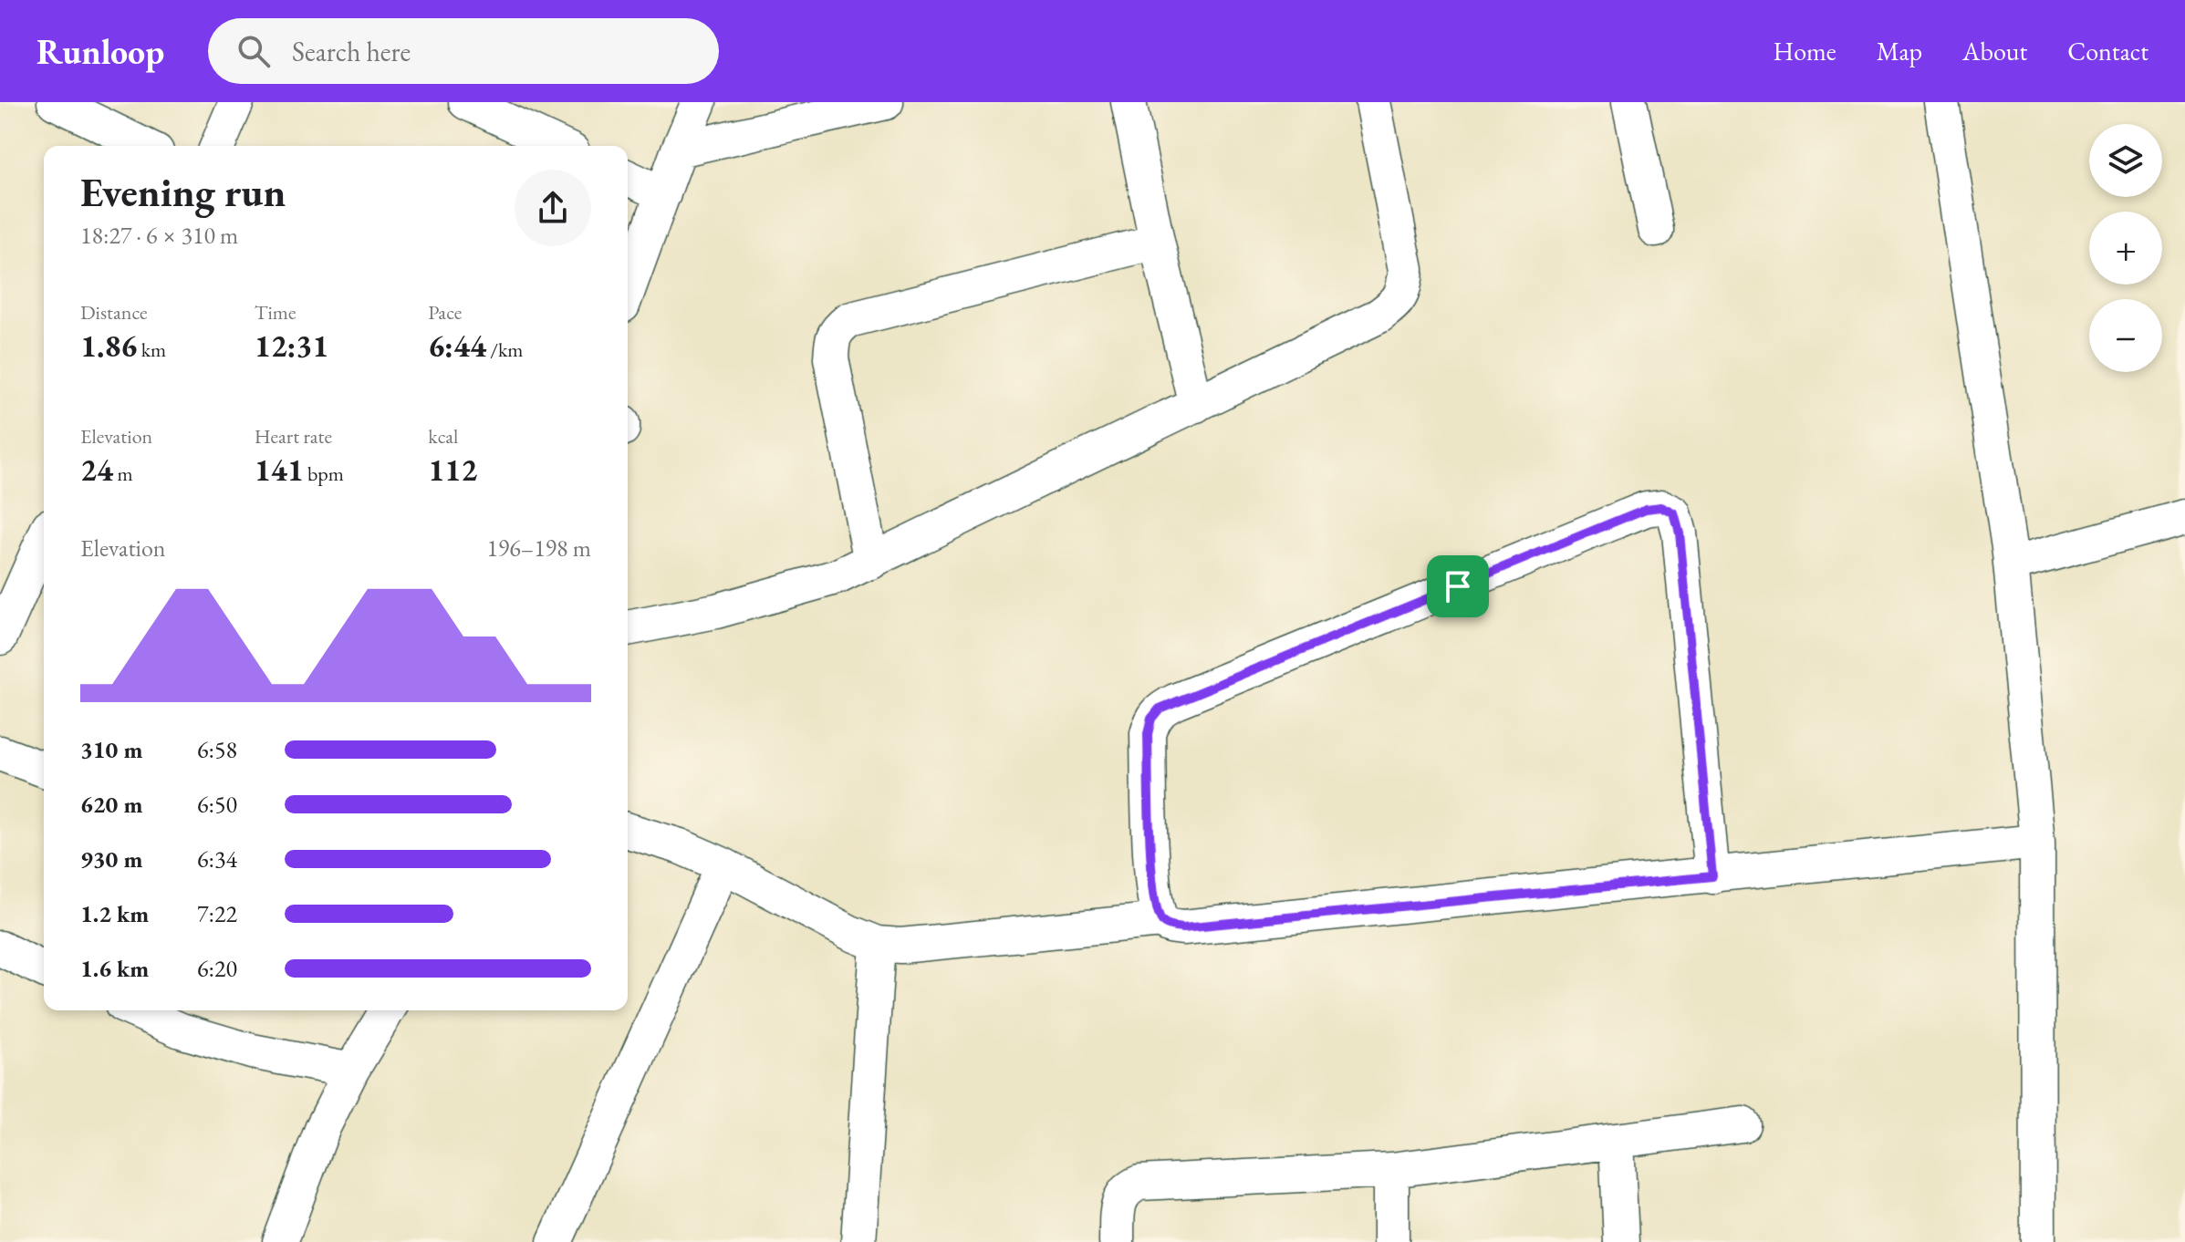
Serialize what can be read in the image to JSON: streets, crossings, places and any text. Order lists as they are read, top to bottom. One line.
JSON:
{"page":{"header":"Runloop","search":"Search here","nav":["Home","Map","About","Contact"],"map_buttons":["+","−"],"heading":["Evening run","18:27 · 6 × 310 m"],"stats":[["Distance","1.86 km"],["Time","12:31"],["Pace","6:44 /km"],["Elevation","24 m"],["Heart rate","141 bpm"],["kcal","112"]],"chart":["Elevation","196–198 m"],"list":[{"name":"310 m","note":"6:58"},{"name":"620 m","note":"6:50"},{"name":"930 m","note":"6:34"},{"name":"1.2 km","note":"7:22"},{"name":"1.6 km","note":"6:20"}]}}
